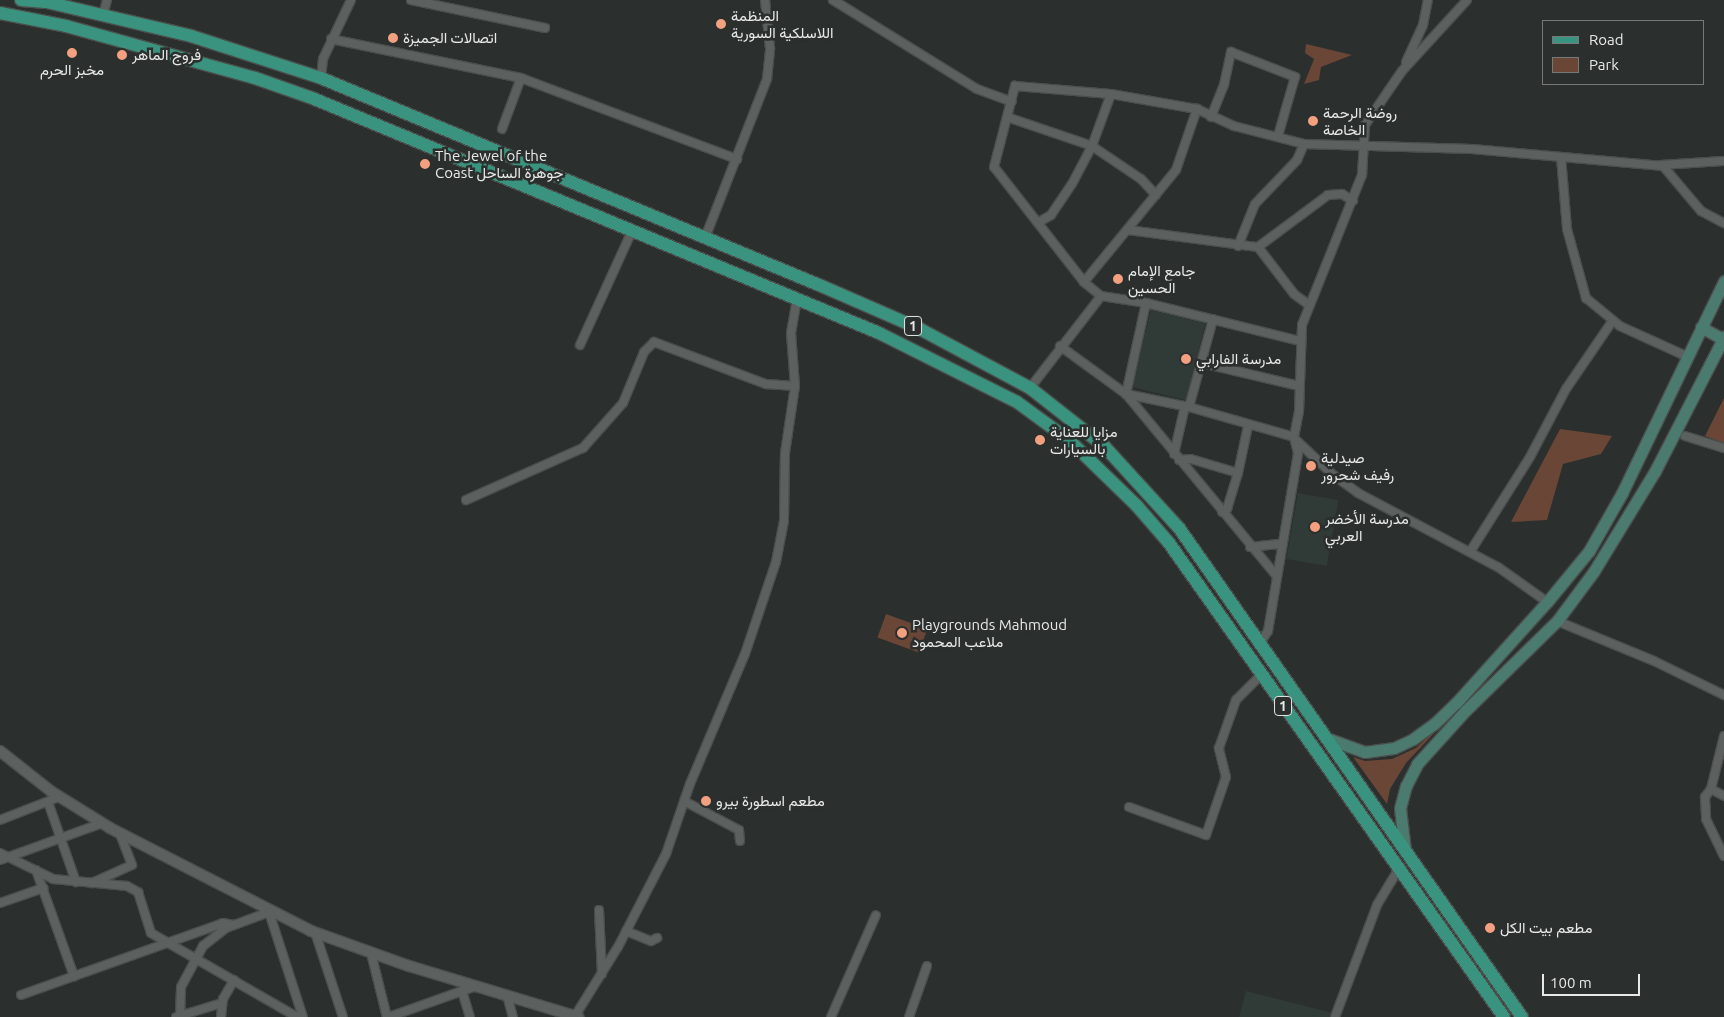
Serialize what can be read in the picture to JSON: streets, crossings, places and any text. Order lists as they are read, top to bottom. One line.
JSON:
{"streets":{"main road":["1"]},"places":["المنظمة اللاسلكية السورية","اتصالات الجميزة","مخبز الحرم","فروج الماهر","روضة الرحمة الخاصة","The Jewel of the Coast جوهرة الساحل","جامع الإمام الحسين","مدرسة الفارابي","مزايا للعناية بالسيارات","صيدلية رفيف شحرور","مدرسة الأخضر العربي","Playgrounds Mahmoud ملاعب المحمود","مطعم اسطورة بيرو","مطعم بيت الكل"],"legend":["Road","Park"],"scale_bar":"100 m"}
